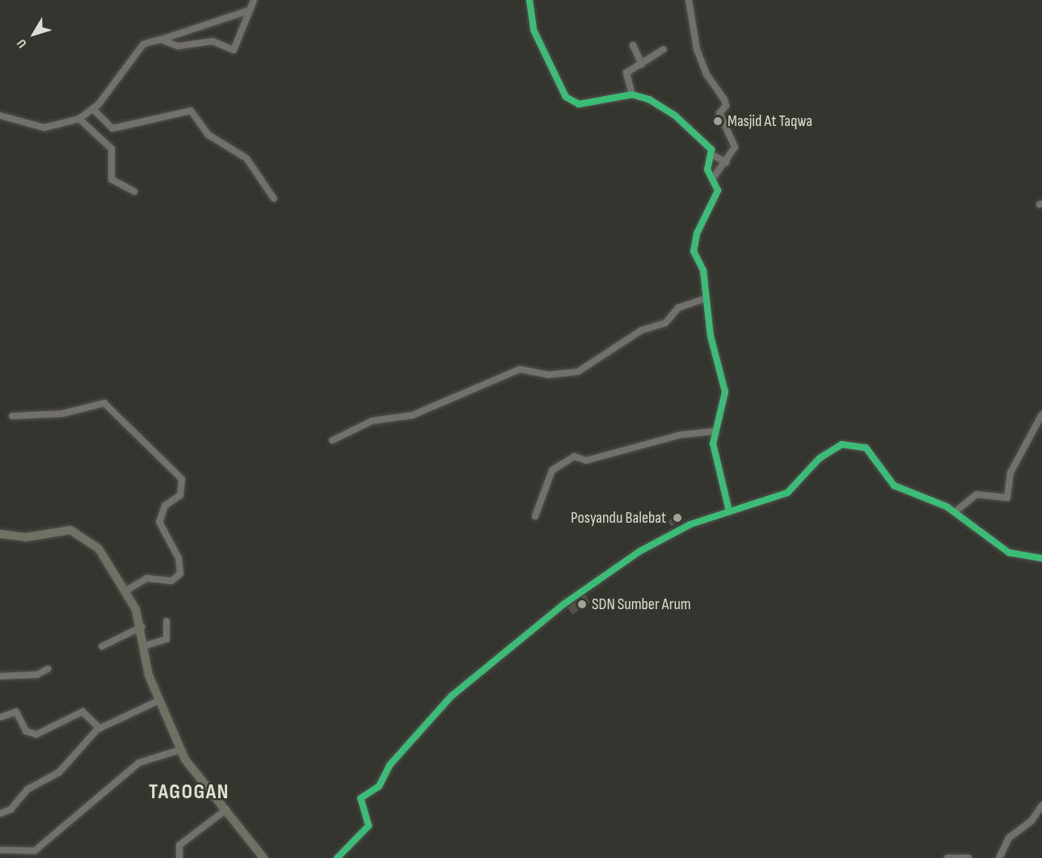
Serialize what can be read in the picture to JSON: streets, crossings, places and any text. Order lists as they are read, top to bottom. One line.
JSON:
{"districts":["TAGOGAN"],"places":["Masjid At Taqwa","Posyandu Balebat","SDN Sumber Arum"],"north":"bottom left"}
